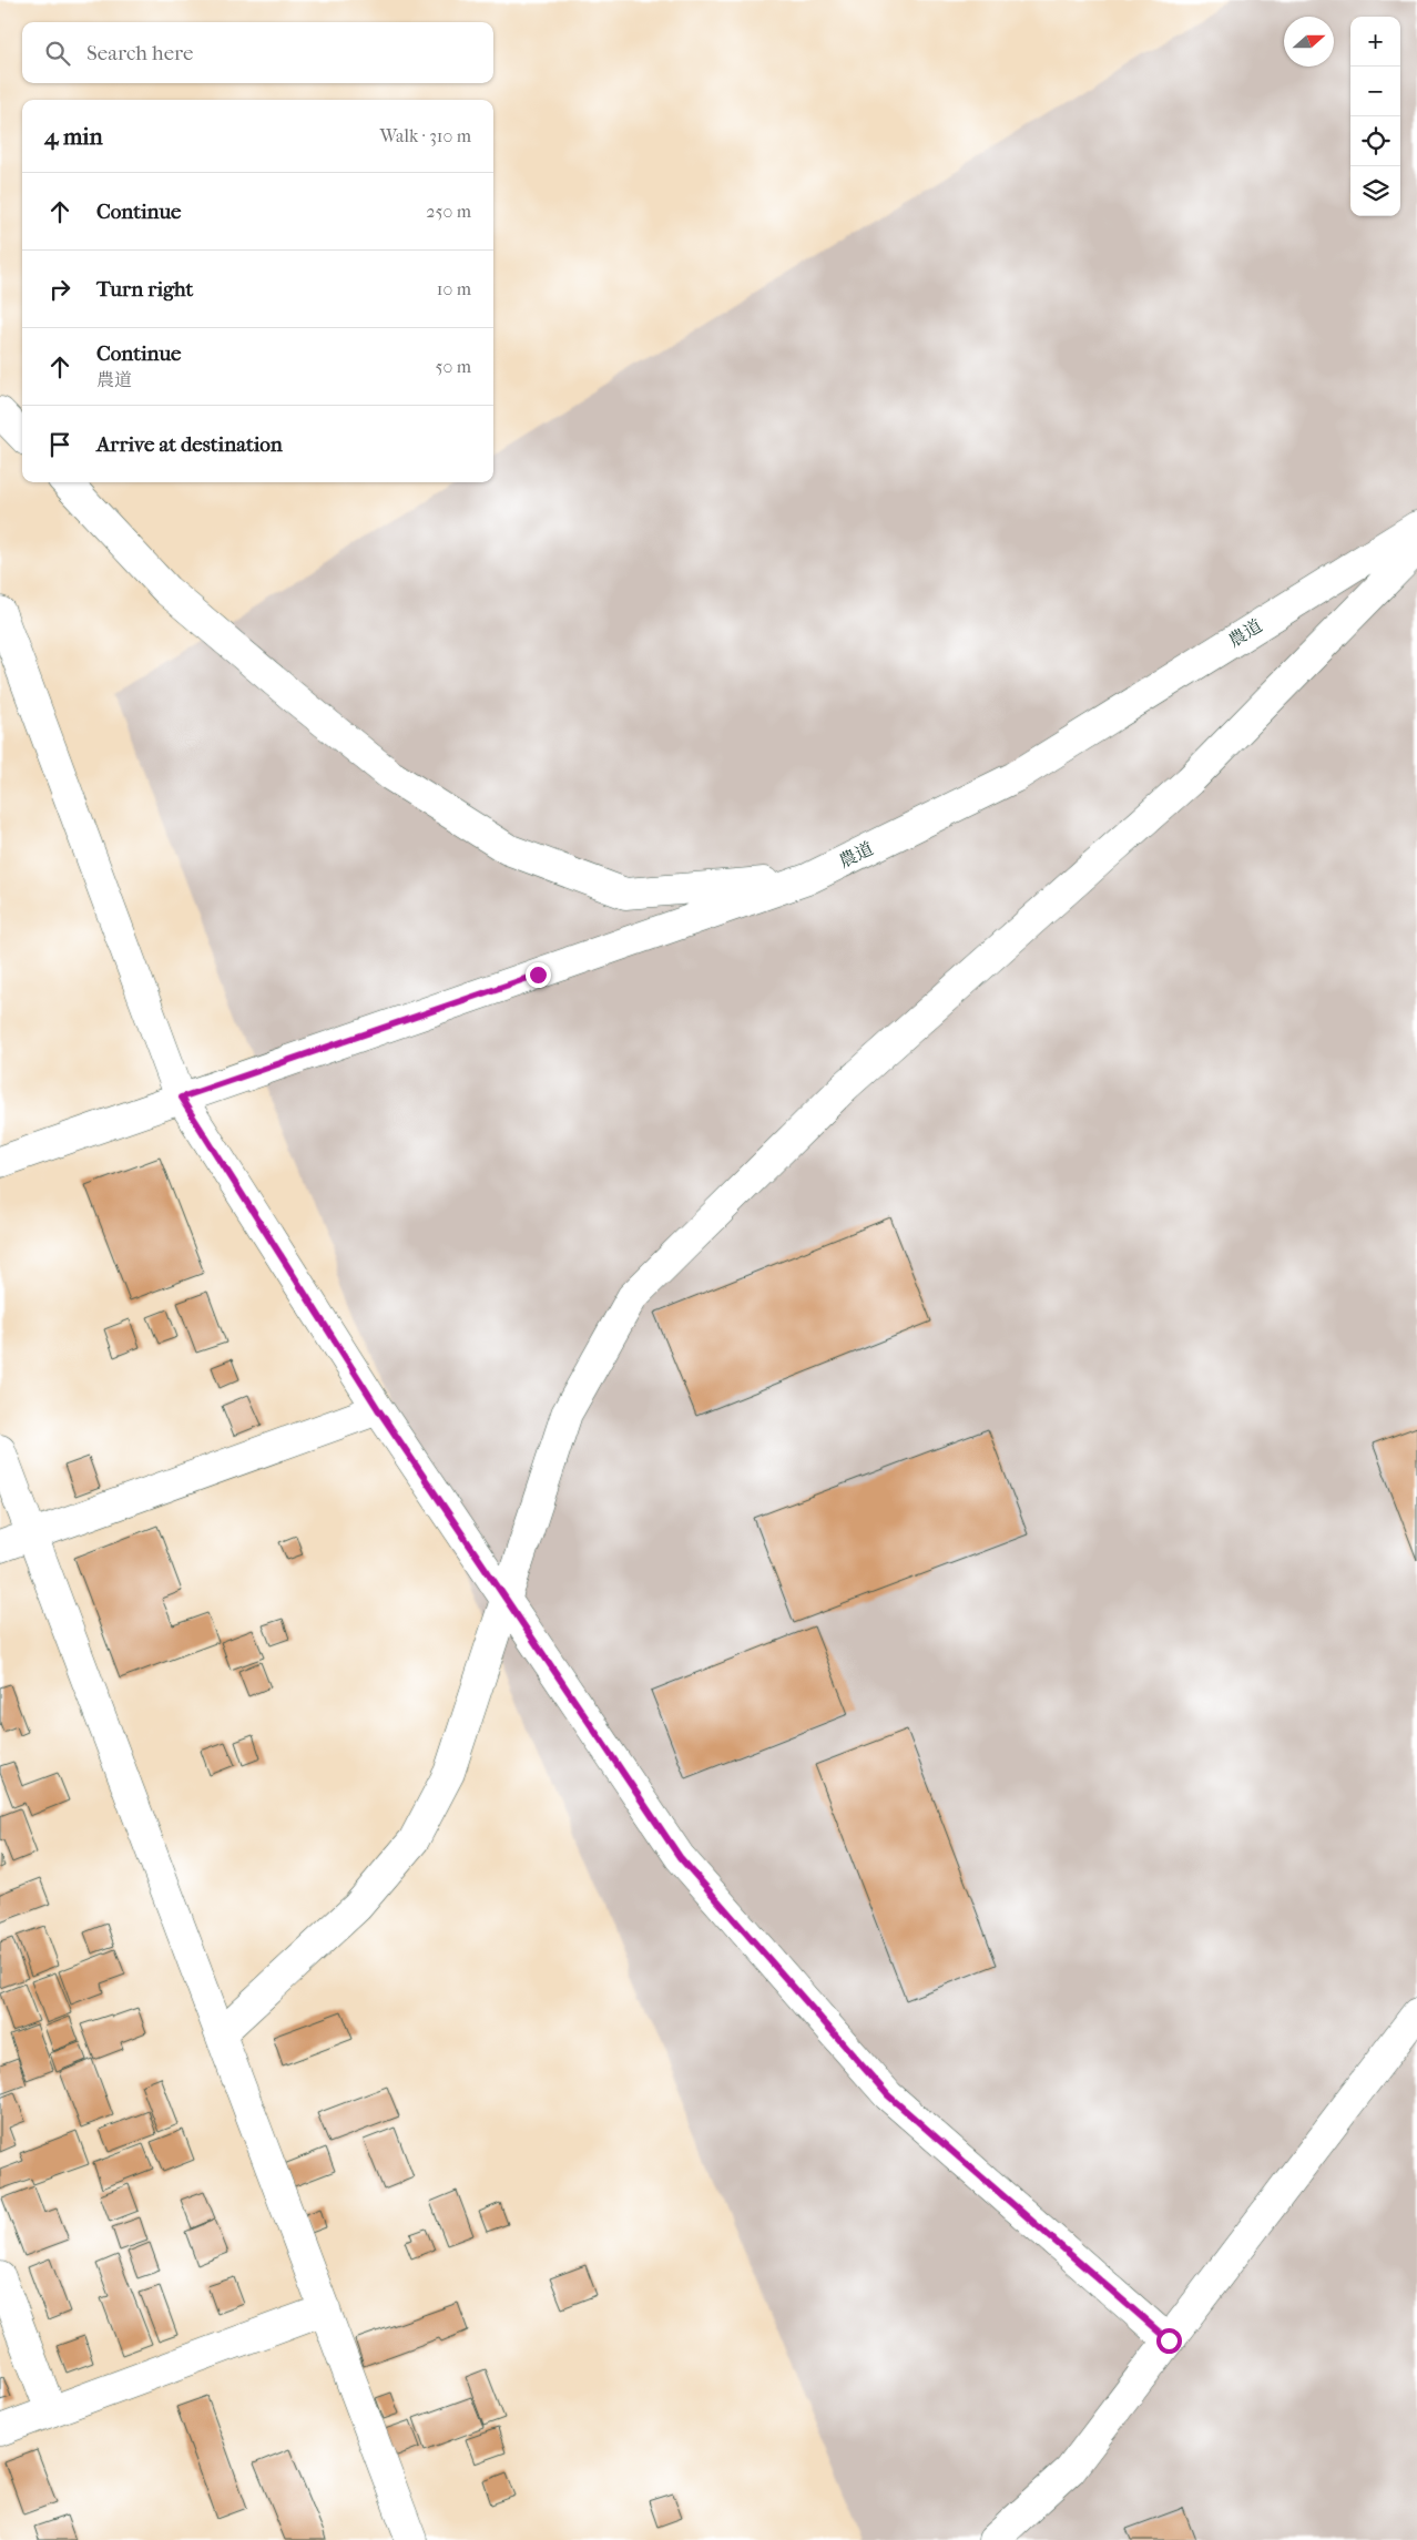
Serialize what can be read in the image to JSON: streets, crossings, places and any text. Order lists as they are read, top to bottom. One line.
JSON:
{"streets":{"street":["農道"]},"north":"right","page":{"map_buttons":["+","−"],"search":"Search here","heading":["4 min","Walk · 310 m"],"list":[["Continue","250 m"],["Turn right","10 m"],["Continue","農道","50 m"],"Arrive at destination"]}}
